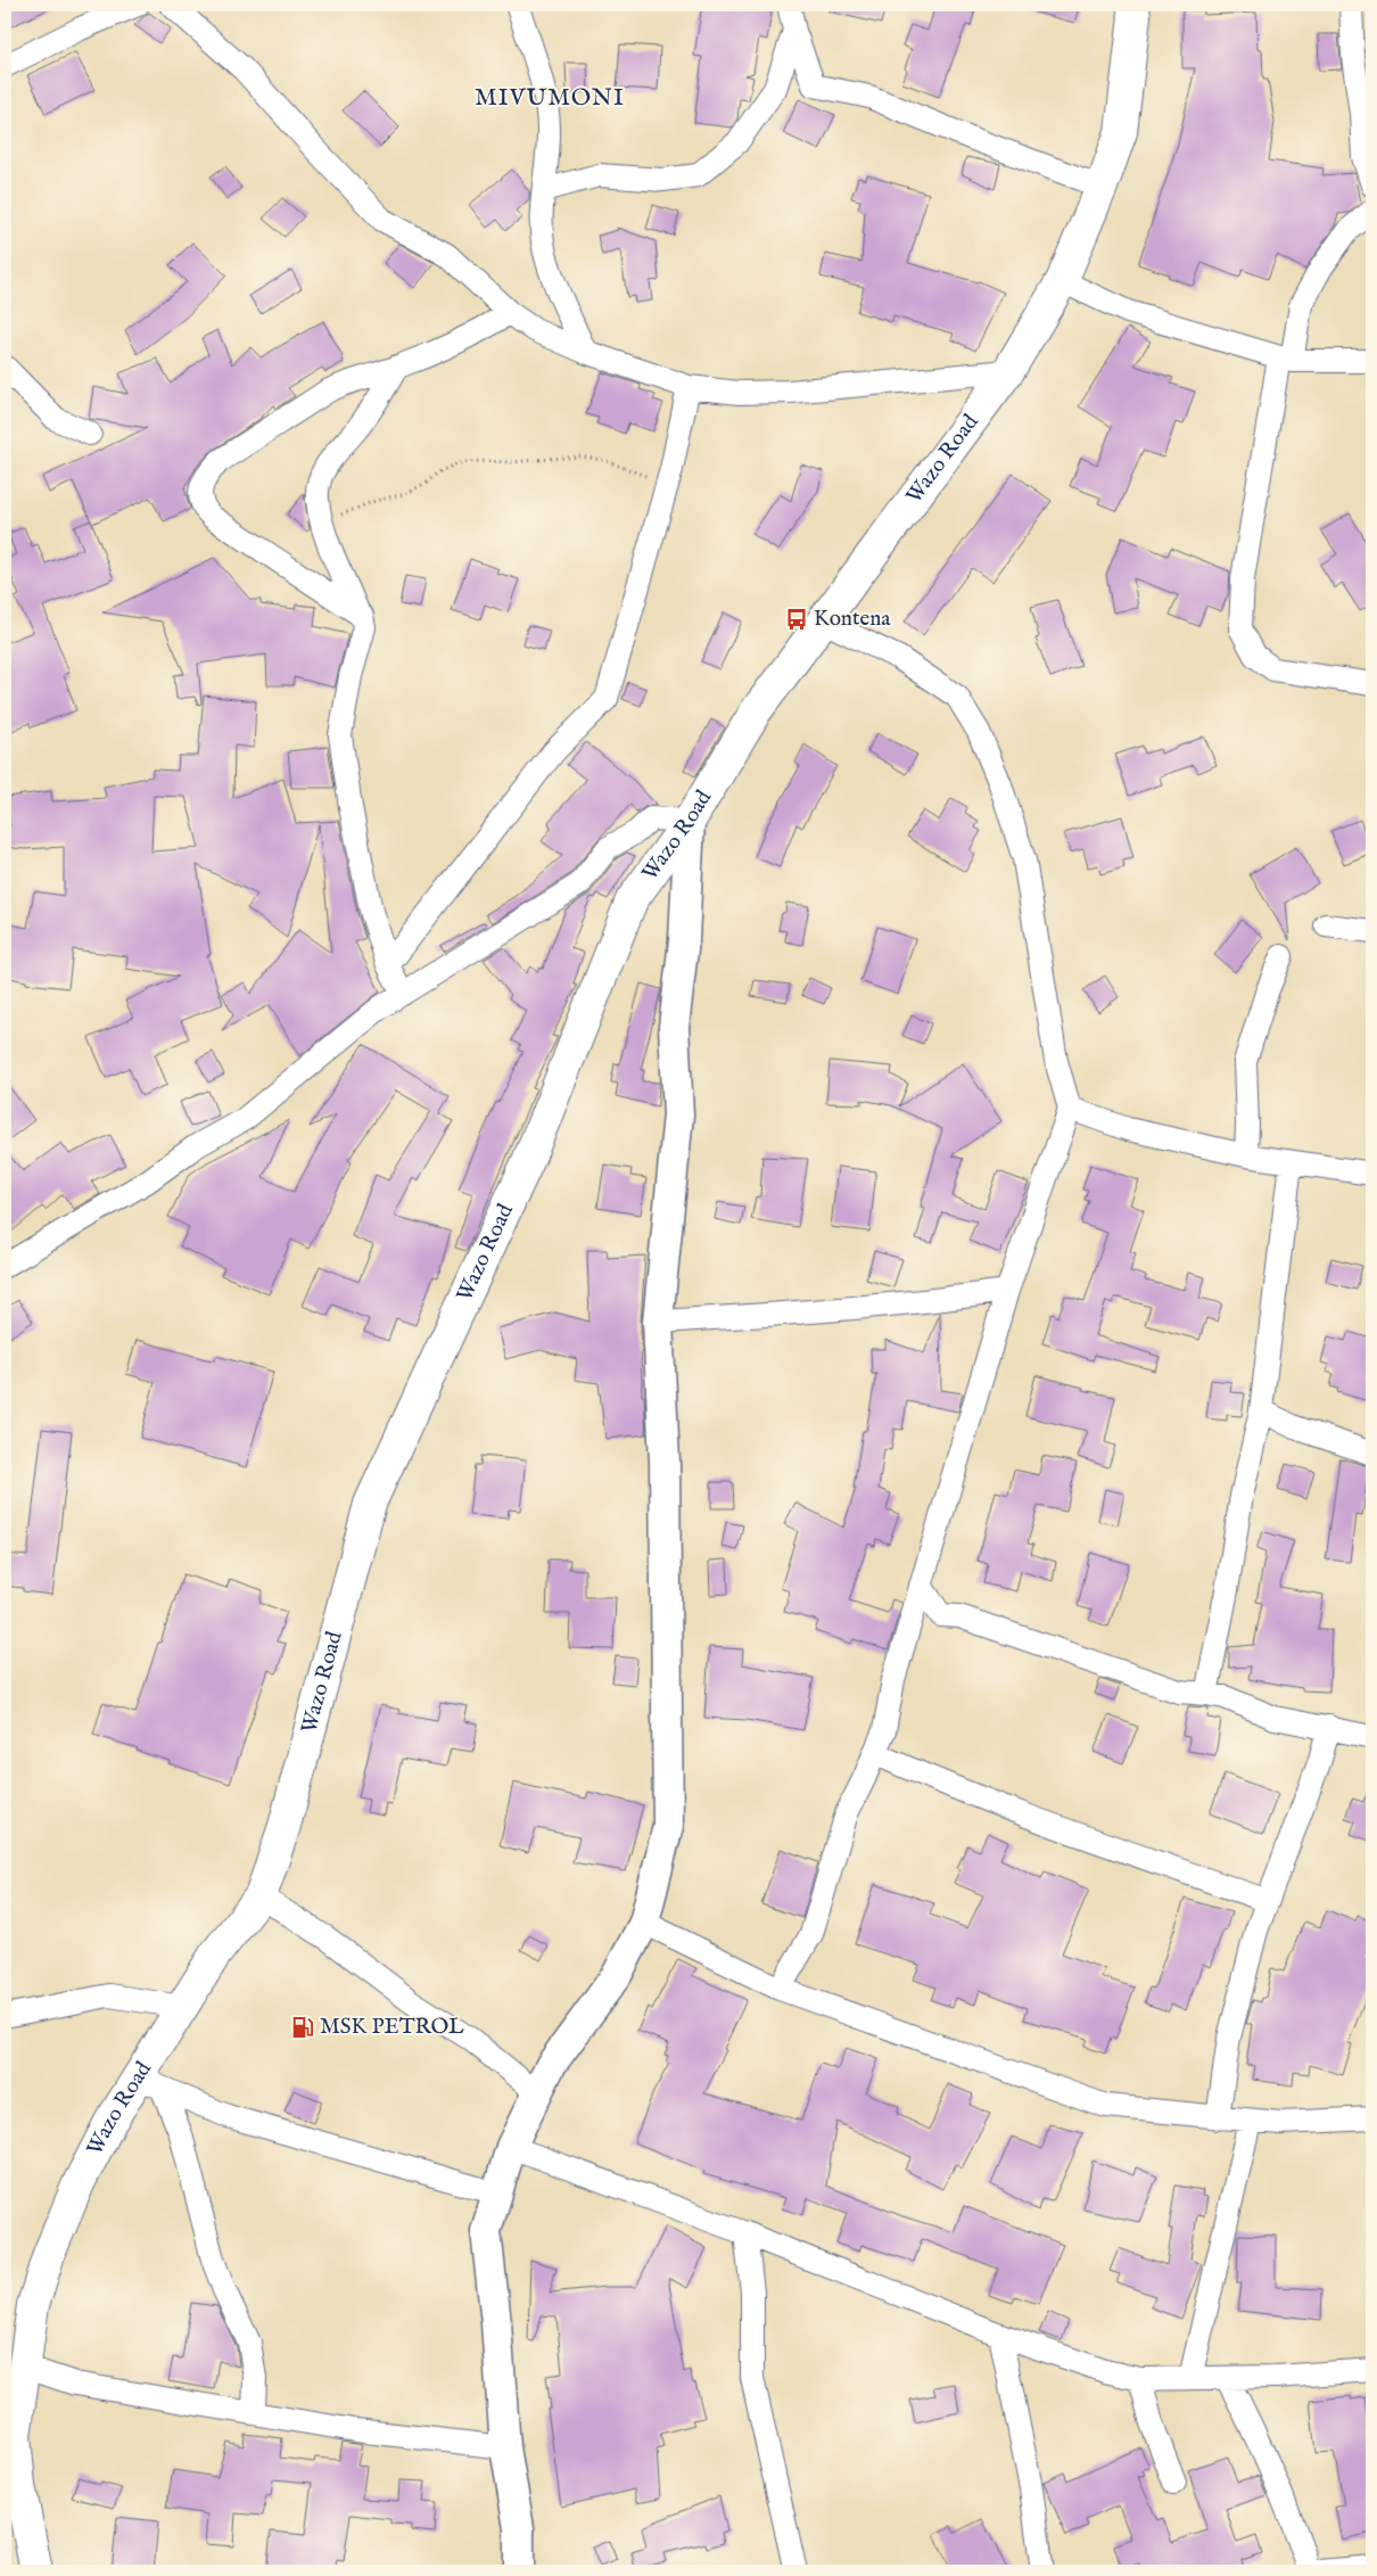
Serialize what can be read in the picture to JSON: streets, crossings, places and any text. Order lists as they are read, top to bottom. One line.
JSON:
{"streets":{"main road":["Wazo Road"]},"districts":["MIVUMONI"],"places":{"bus stop":["Kontena"],"fuel station":["MSK PETROL"]}}
